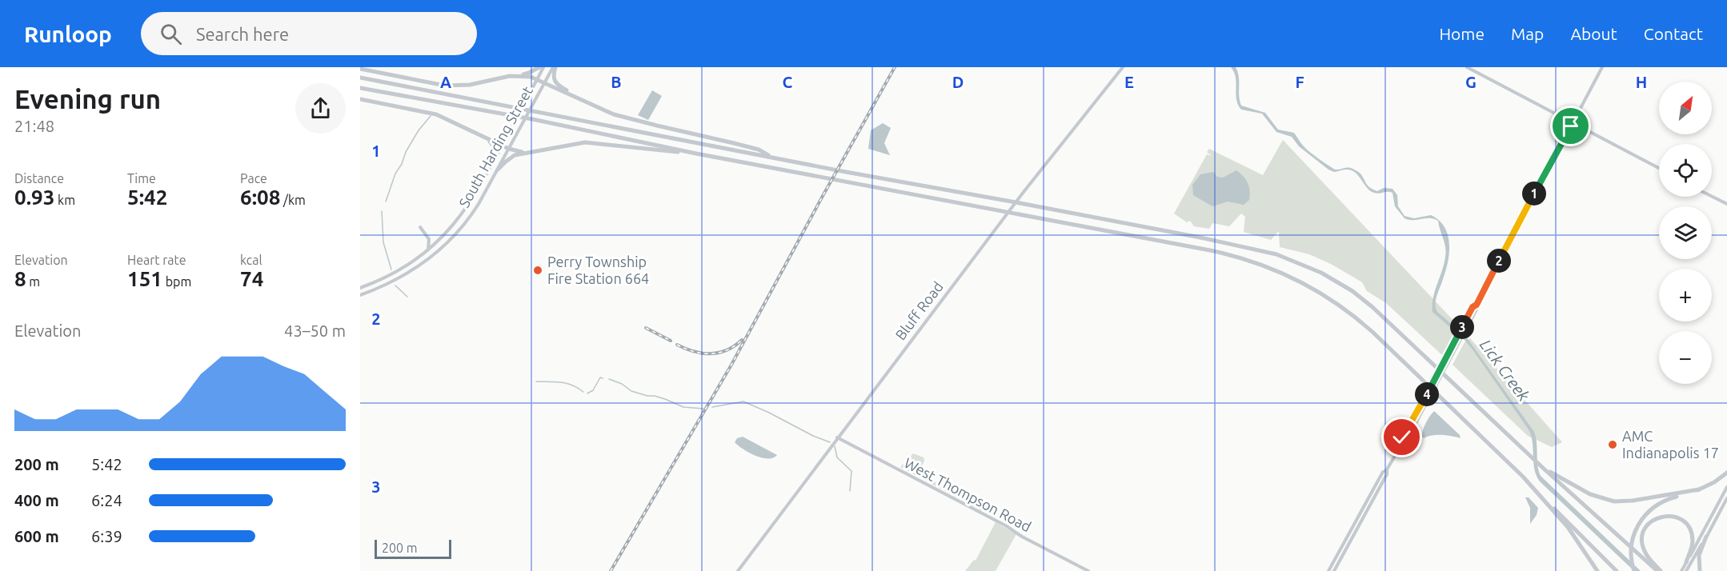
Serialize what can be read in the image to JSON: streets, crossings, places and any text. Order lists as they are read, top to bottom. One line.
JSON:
{"streets":{"main road":["South Harding Street","Bluff Road","West Thompson Road"]},"crossings":[["Bluff Road","West Thompson Road"]],"water":["Lick Creek"],"places":["Perry Township Fire Station 664","AMC Indianapolis 17"],"scale_bar":"200 m","north":"top right","page":{"header":"Runloop","search":"Search here","nav":["Home","Map","About","Contact"],"heading":["Evening run","21:48"],"map_buttons":["+","−"],"stats":[["Distance","0.93 km"],["Time","5:42"],["Pace","6:08 /km"],["Elevation","8 m"],["Heart rate","151 bpm"],["kcal","74"]],"pins":["1","2","3","4"],"chart":["Elevation","43–50 m"],"list":[{"name":"200 m","note":"5:42"},{"name":"400 m","note":"6:24"},{"name":"600 m","note":"6:39"}],"scale":"200 m"},"grid":{"columns":["A","B","C","D","E","F","G","H"],"rows":["1","2","3"]}}
